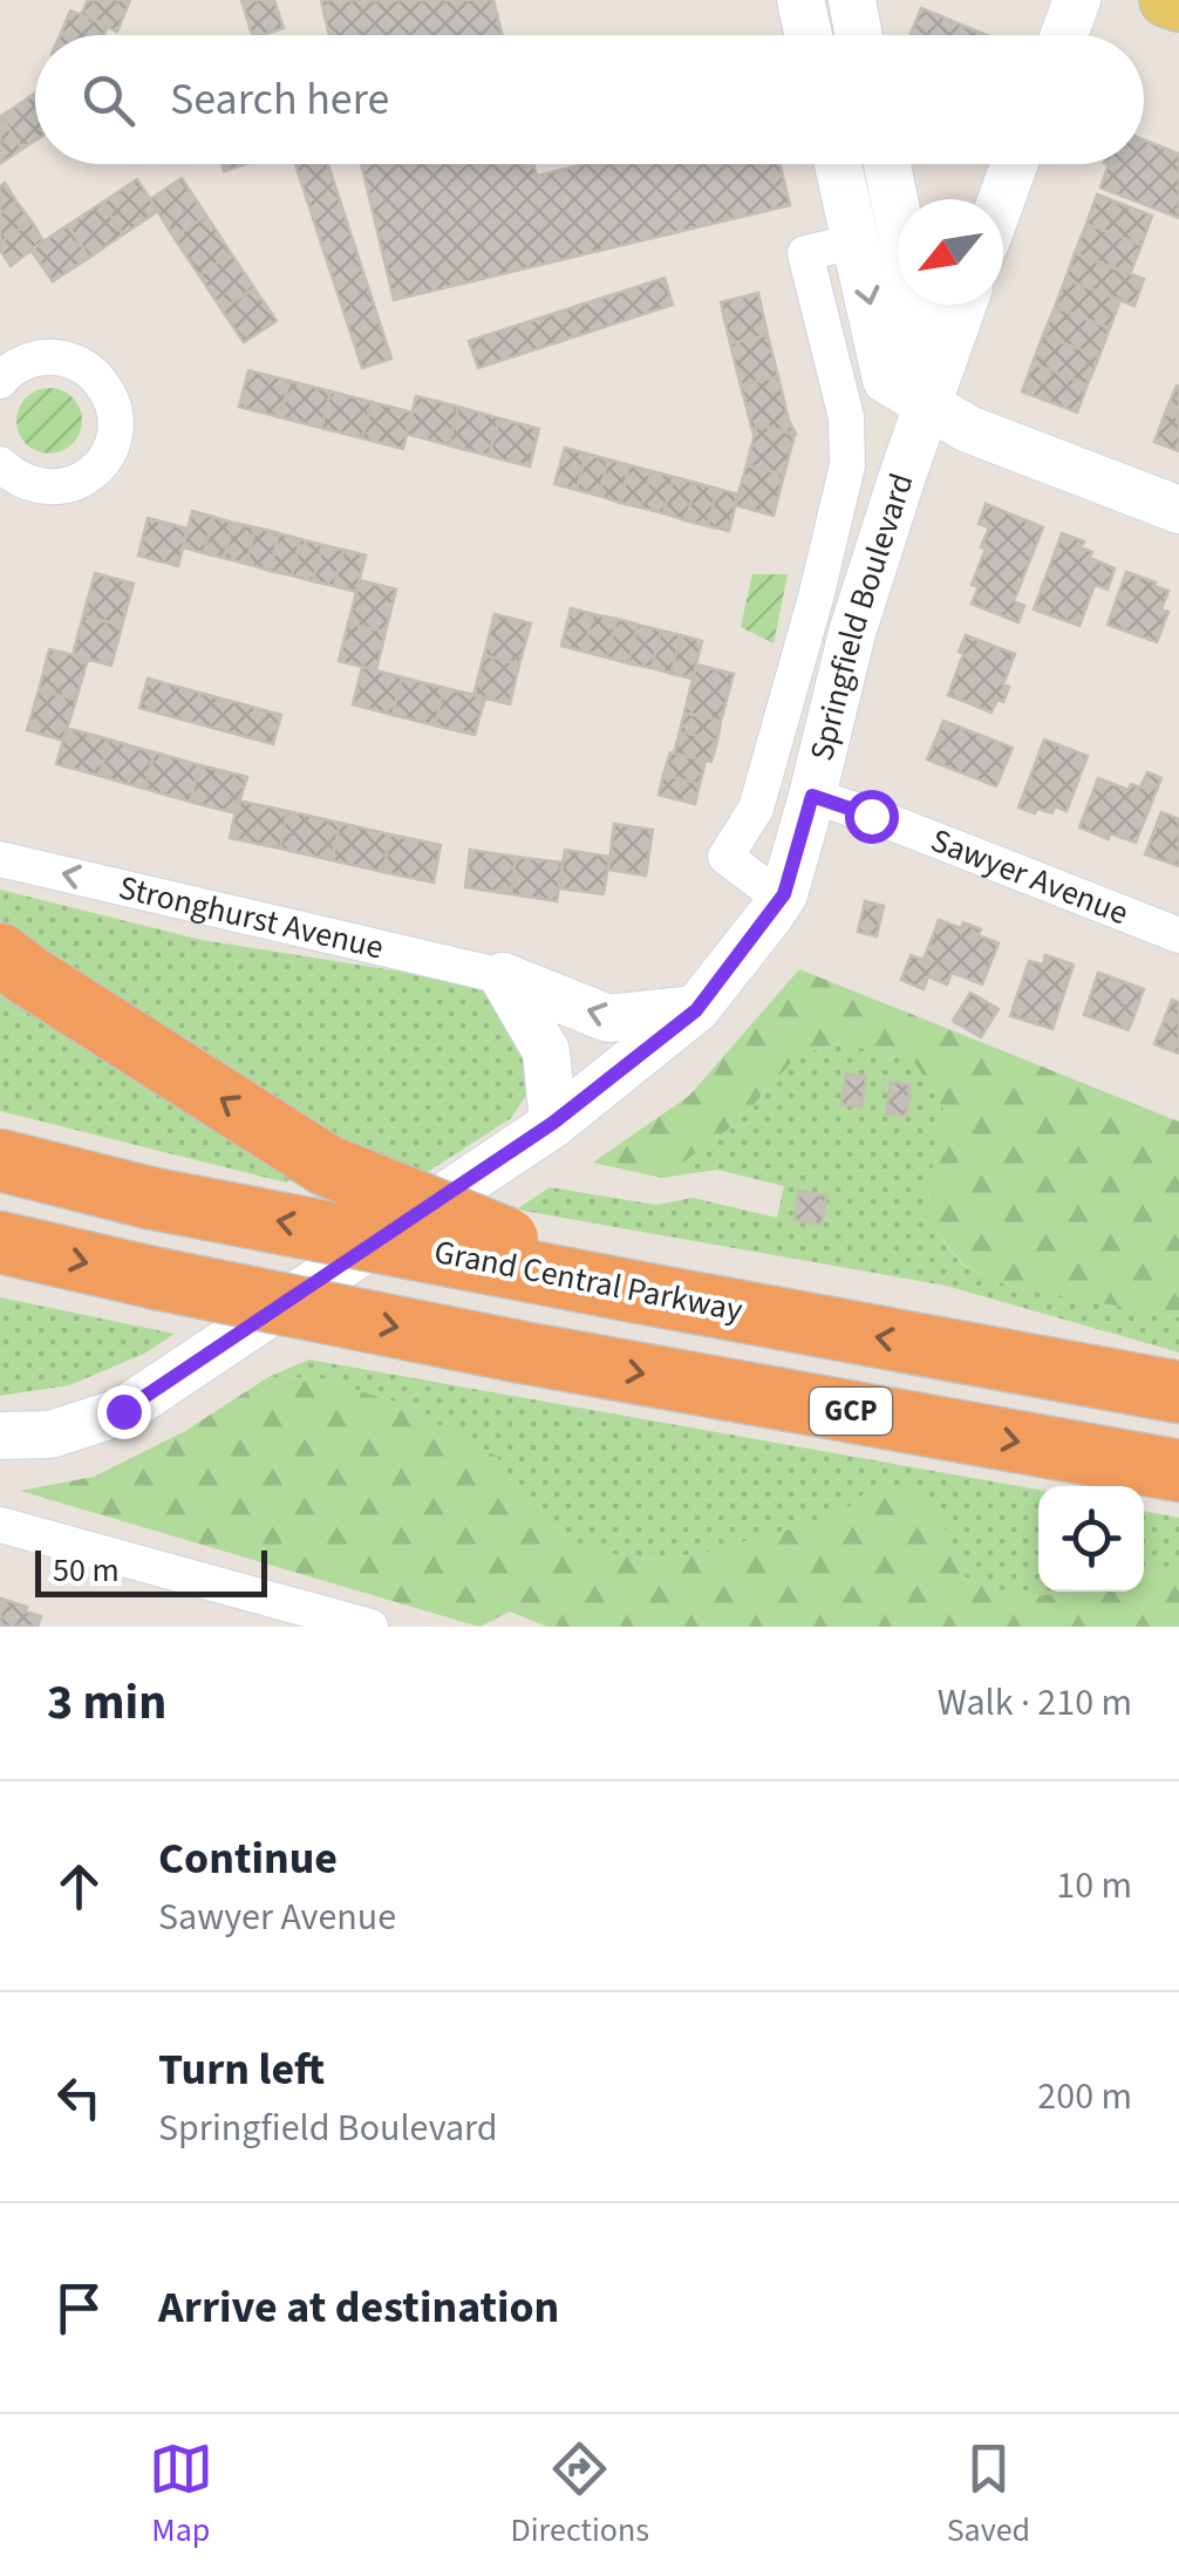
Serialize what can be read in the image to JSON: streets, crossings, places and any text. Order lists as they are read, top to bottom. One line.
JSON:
{"streets":{"highway":["Grand Central Parkway","GCP"],"main road":["Springfield Boulevard"],"street":["Sawyer Avenue","Stronghurst Avenue"]},"crossings":[["Springfield Boulevard","Sawyer Avenue"]],"one_way":["Stronghurst Avenue"],"scale_bar":"50 m","north":"bottom left","page":{"search":"Search here","scale":"50 m","heading":["3 min","Walk · 210 m"],"list":[["Continue","Sawyer Avenue","10 m"],["Turn left","Springfield Boulevard","200 m"],"Arrive at destination"],"nav":["Map","Directions","Saved"]}}
